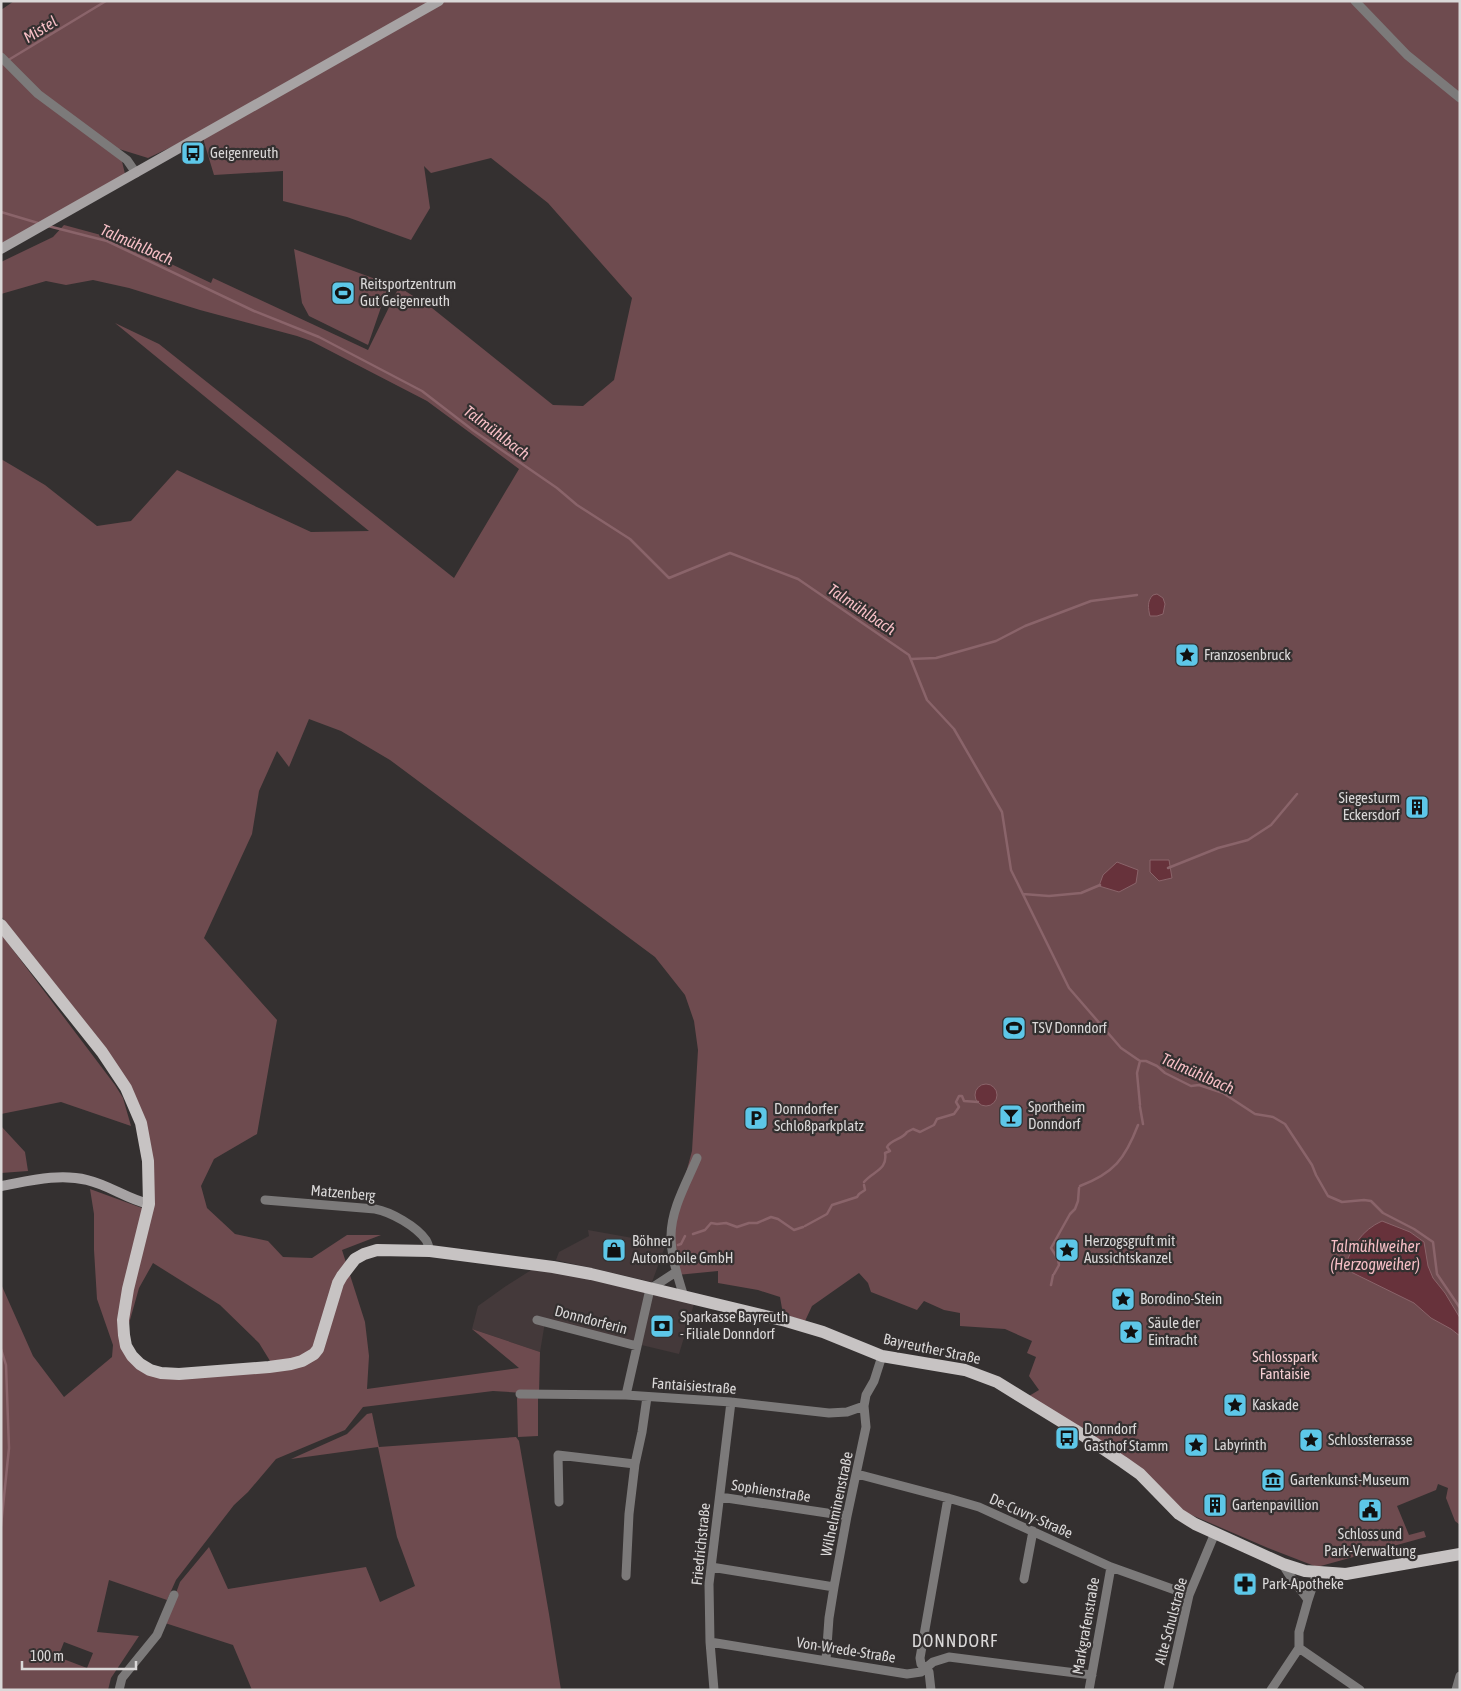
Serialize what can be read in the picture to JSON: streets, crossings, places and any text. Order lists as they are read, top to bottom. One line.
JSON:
{"streets":{"main road":["Bayreuther Straße"],"street":["Matzenberg","Donndorferin","Fantaisiestraße","Sophienstraße","Wilhelminenstraße","De-Cuvry-Straße","Friedrichstraße","Alte Schulstraße","Markgrafenstraße","Von-Wrede-Straße"]},"crossings":[["Matzenberg","Bayreuther Straße"],["Donndorferin","Bayreuther Straße"],["Donndorferin","Fantaisiestraße"],["Bayreuther Straße","Wilhelminenstraße"],["Bayreuther Straße","Alte Schulstraße"],["Fantaisiestraße","Wilhelminenstraße"],["Fantaisiestraße","Friedrichstraße"],["Sophienstraße","Wilhelminenstraße"],["Sophienstraße","Friedrichstraße"],["Wilhelminenstraße","De-Cuvry-Straße"],["Wilhelminenstraße","Von-Wrede-Straße"],["De-Cuvry-Straße","Alte Schulstraße"],["De-Cuvry-Straße","Markgrafenstraße"],["Friedrichstraße","Von-Wrede-Straße"],["Markgrafenstraße","Von-Wrede-Straße"]],"districts":["DONNDORF"],"water":["Mistel","Talmühlbach","Talmühlweiher (Herzogweiher)"],"parks":["Schlosspark Fantaisie"],"places":{"bus stop":["Geigenreuth","Donndorf Gasthof Stamm"],"sports":["Reitsportzentrum Gut Geigenreuth","TSV Donndorf"],"place":["Franzosenbruck","Herzogsgruft mit Aussichtskanzel","Borodino-Stein","Säule der Eintracht","Kaskade","Schlossterrasse","Labyrinth"],"building":["Siegesturm Eckersdorf","Gartenpavillion"],"bar":["Sportheim Donndorf"],"parking":["Donndorfer Schloßparkplatz"],"shop":["Böhner Automobile GmbH"],"bank":["Sparkasse Bayreuth - Filiale Donndorf"],"museum":["Gartenkunst-Museum"],"public building":["Schloss und Park-Verwaltung"],"pharmacy":["Park-Apotheke"]},"scale_bar":"100 m"}
